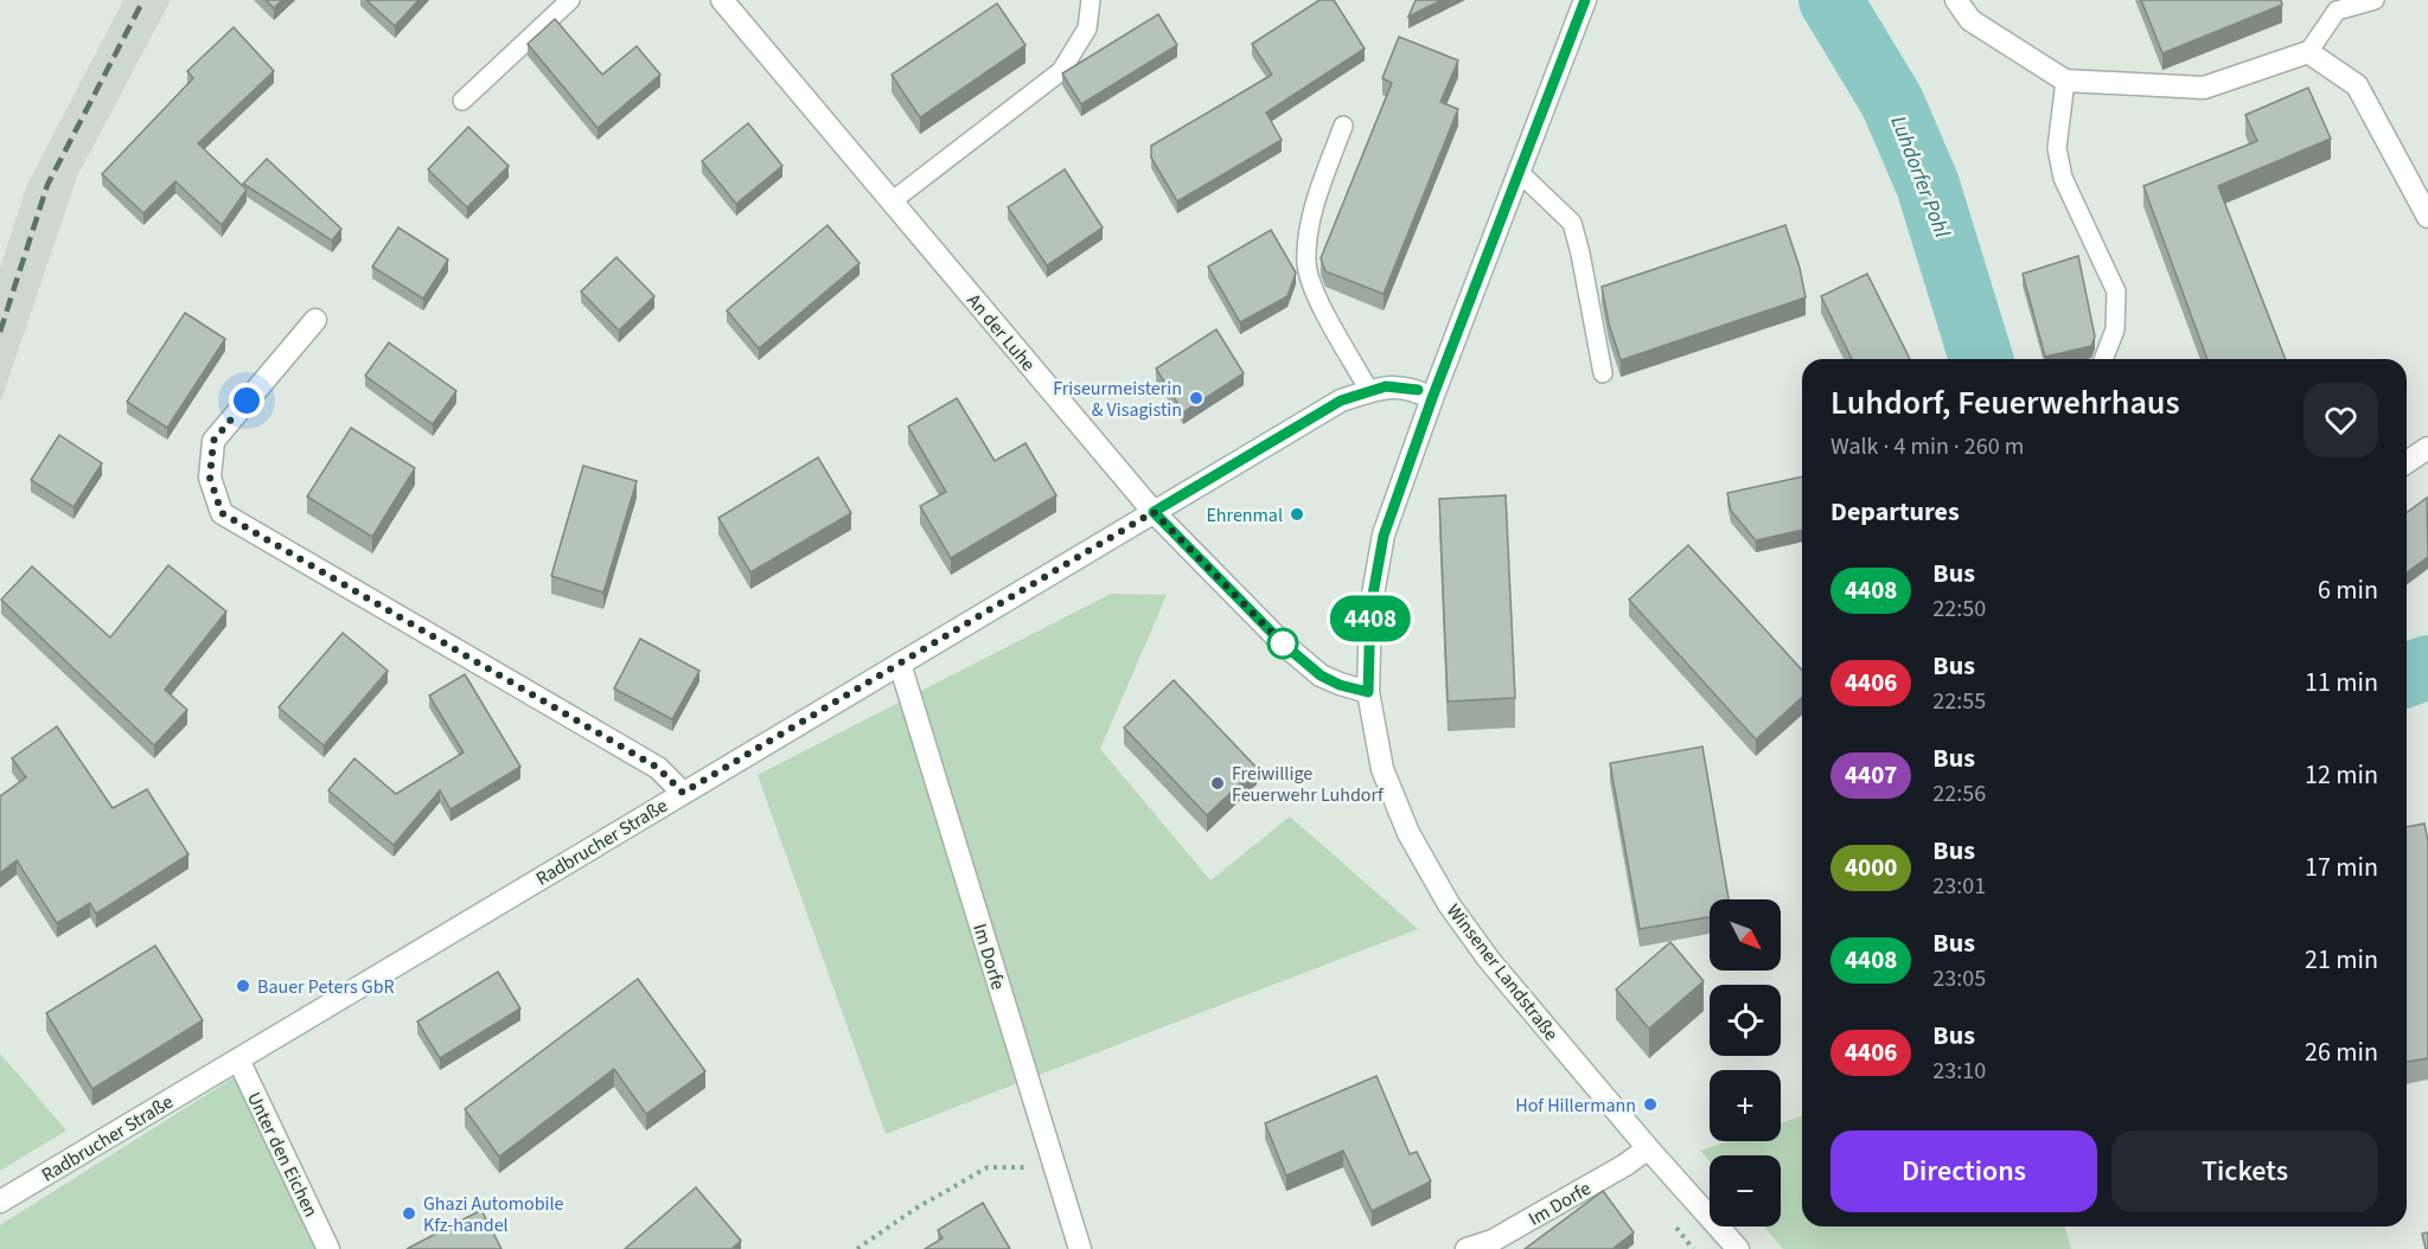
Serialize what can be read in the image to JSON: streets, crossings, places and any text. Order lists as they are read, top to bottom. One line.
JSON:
{"streets":{"street":["An der Luhe","Radbrucher Straße","Im Dorfe","Winsener Landstraße","Unter den Eichen"]},"crossings":[["An der Luhe","Radbrucher Straße"],["An der Luhe","Winsener Landstraße"],["Radbrucher Straße","Im Dorfe"],["Radbrucher Straße","Winsener Landstraße"],["Radbrucher Straße","Unter den Eichen"],["Im Dorfe","Winsener Landstraße"]],"water":["Luhdorfer Pohl"],"places":["Friseurmeisterin & Visagistin","Ehrenmal","Freiwillige Feuerwehr Luhdorf","Bauer Peters GbR","Hof Hillermann","Ghazi Automobile Kfz-handel"],"lines":["bus line 4408"],"north":"bottom right","page":{"on_map":"4408","heading":[["Luhdorf, Feuerwehrhaus","Walk · 4 min · 260 m"],"Departures"],"list":[{"mark":"4408","name":"Bus","note":"22:50","value":"6 min"},{"mark":"4406","name":"Bus","note":"22:55","value":"11 min"},{"mark":"4407","name":"Bus","note":"22:56","value":"12 min"},{"mark":"4000","name":"Bus","note":"23:01","value":"17 min"},{"mark":"4408","name":"Bus","note":"23:05","value":"21 min"},{"mark":"4406","name":"Bus","note":"23:10","value":"26 min"}],"map_buttons":["+","−"],"buttons":["Directions","Tickets"]}}
